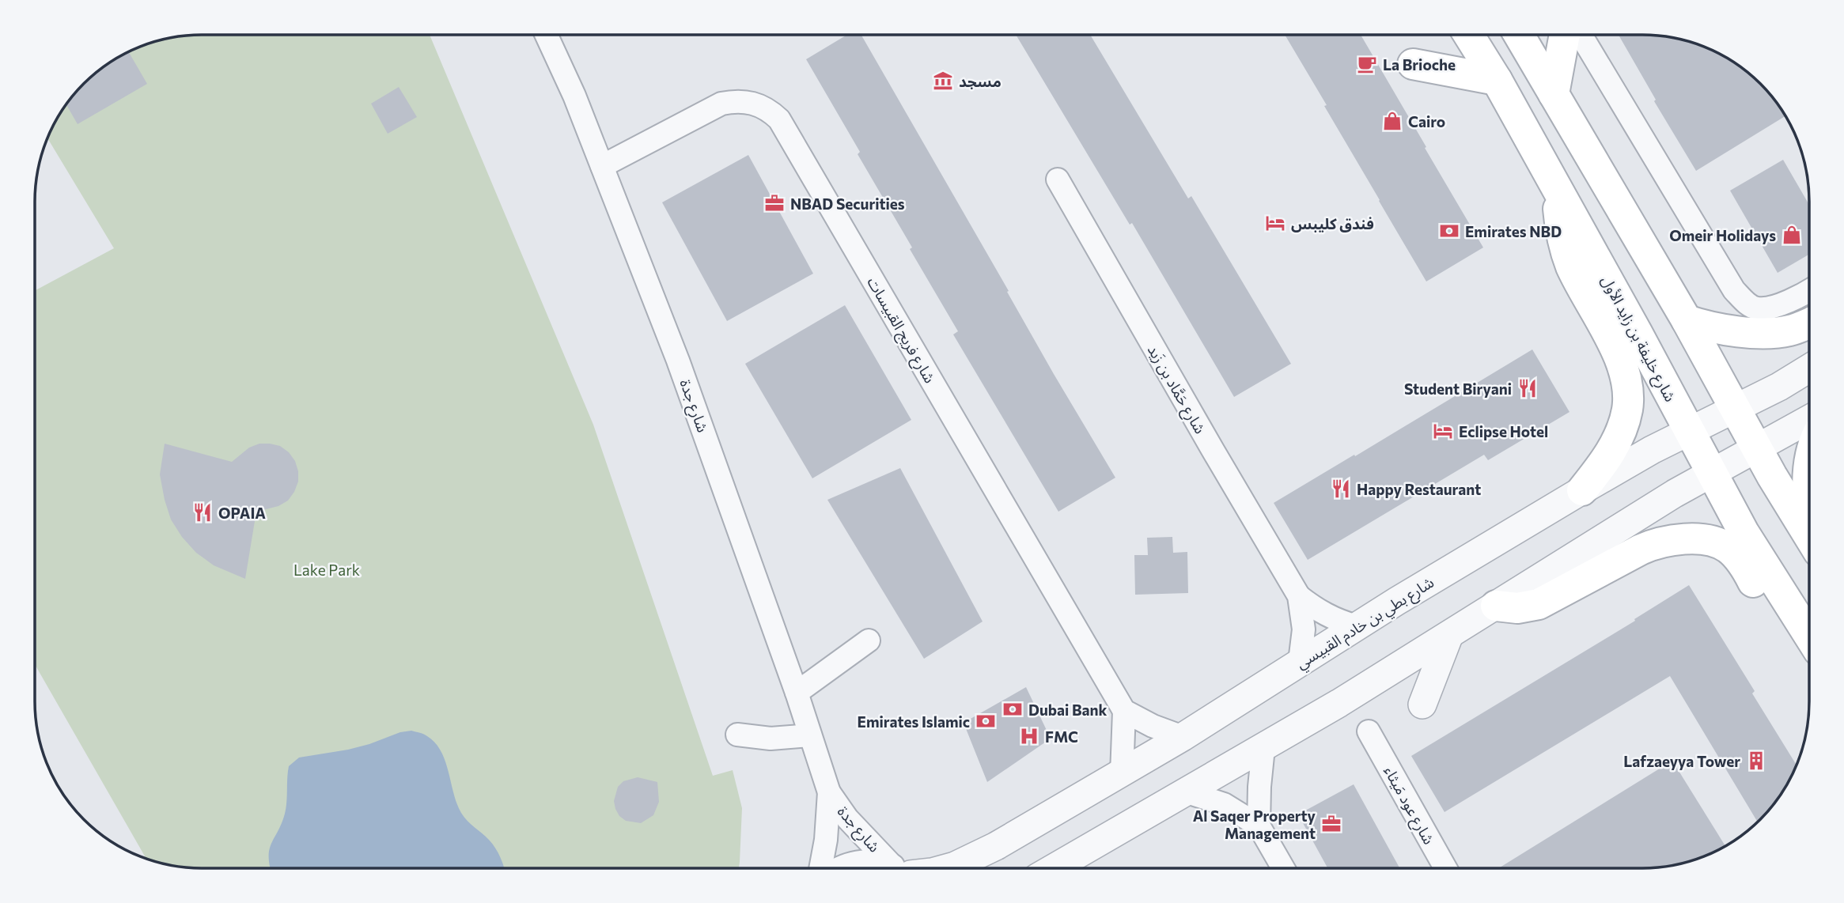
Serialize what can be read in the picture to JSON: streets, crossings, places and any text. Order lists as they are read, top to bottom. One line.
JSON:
{"streets":{"main road":["شارع خليفة بن زايد الأول"],"street":["شارع فريج القبيسات","شارع حَمَّاد بن زَيد","شارع جدة","شارع بطي بن خادم القبيسي","شارع عود مَيثاء"]},"crossings":[["شارع فريج القبيسات","شارع جدة"],["شارع خليفة بن زايد الأول","شارع بطي بن خادم القبيسي"],["شارع حَمَّاد بن زَيد","شارع بطي بن خادم القبيسي"]],"parks":["Lake Park"],"places":{"cafe":["La Brioche"],"museum":["مسجد"],"shop":["Cairo","Omeir Holidays"],"office":["NBAD Securities","Al Saqer Property Management"],"hotel":["فندق كليبس","Eclipse Hotel"],"bank":["Emirates NBD","Dubai Bank","Emirates Islamic"],"restaurant":["Student Biryani","Happy Restaurant","OPAIA"],"hospital":["FMC"],"building":["Lafzaeyya Tower"]}}
